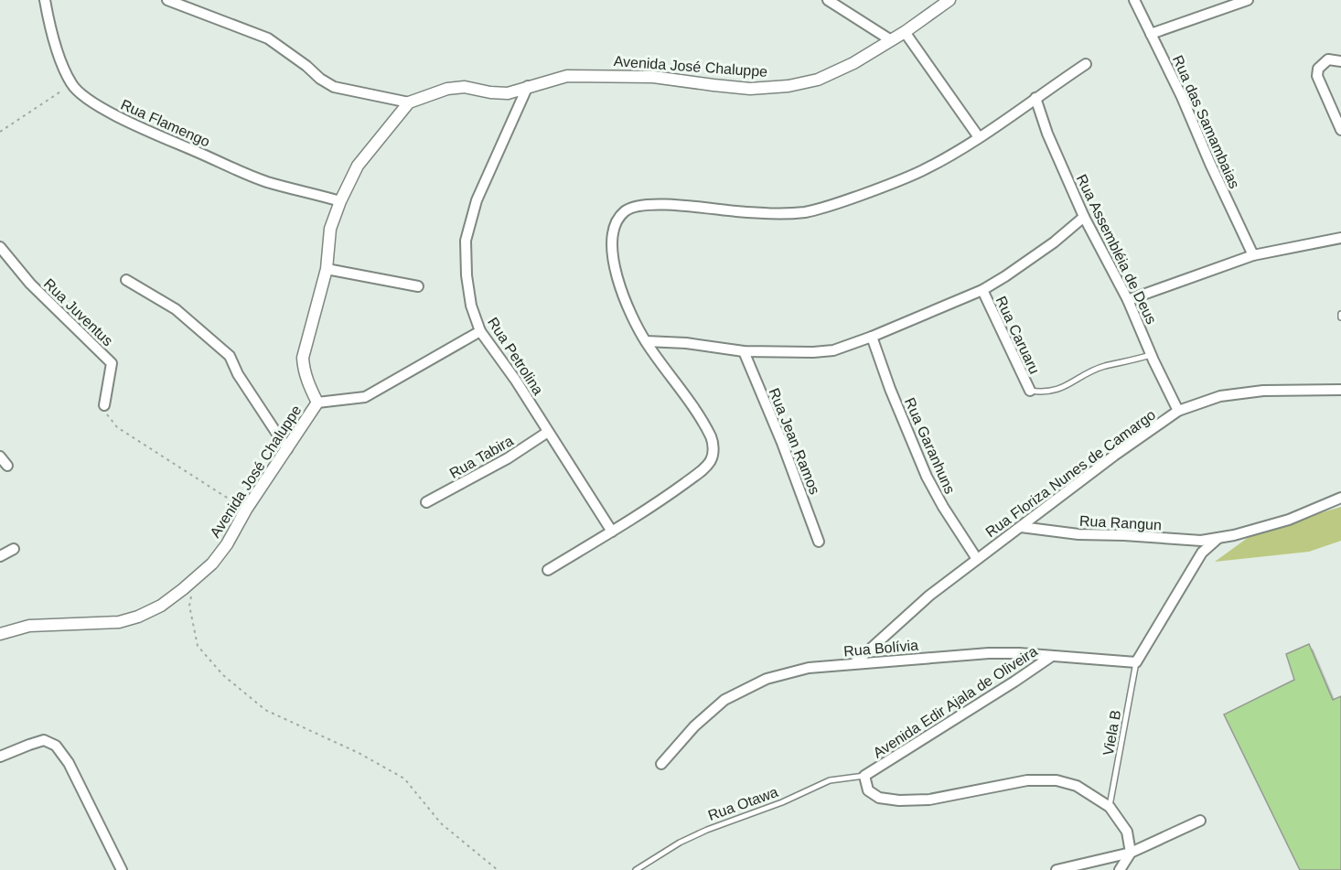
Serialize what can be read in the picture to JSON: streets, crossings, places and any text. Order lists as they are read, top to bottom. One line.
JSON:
{"streets":{"street":["Avenida José Chaluppe","Rua das Samambaias","Rua Flamengo","Rua Assembléia de Deus","Rua Juventus","Rua Caruaru","Rua Petrolina","Rua Jean Ramos","Rua Garanhuns","Rua Tabira","Rua Floriza Nunes de Camargo","Rua Rangun","Rua Bolívia","Avenida Edir Ajala de Oliveira"],"lane":["Viela B","Rua Otawa"]},"crossings":[["Avenida José Chaluppe","Rua Flamengo"],["Avenida José Chaluppe","Rua Petrolina"],["Rua Assembléia de Deus","Rua Floriza Nunes de Camargo"],["Rua Petrolina","Rua Tabira"],["Rua Garanhuns","Rua Floriza Nunes de Camargo"],["Rua Floriza Nunes de Camargo","Rua Rangun"],["Rua Floriza Nunes de Camargo","Rua Bolívia"],["Rua Bolívia","Avenida Edir Ajala de Oliveira"],["Rua Bolívia","Viela B"],["Avenida Edir Ajala de Oliveira","Viela B"],["Avenida Edir Ajala de Oliveira","Rua Otawa"]]}
